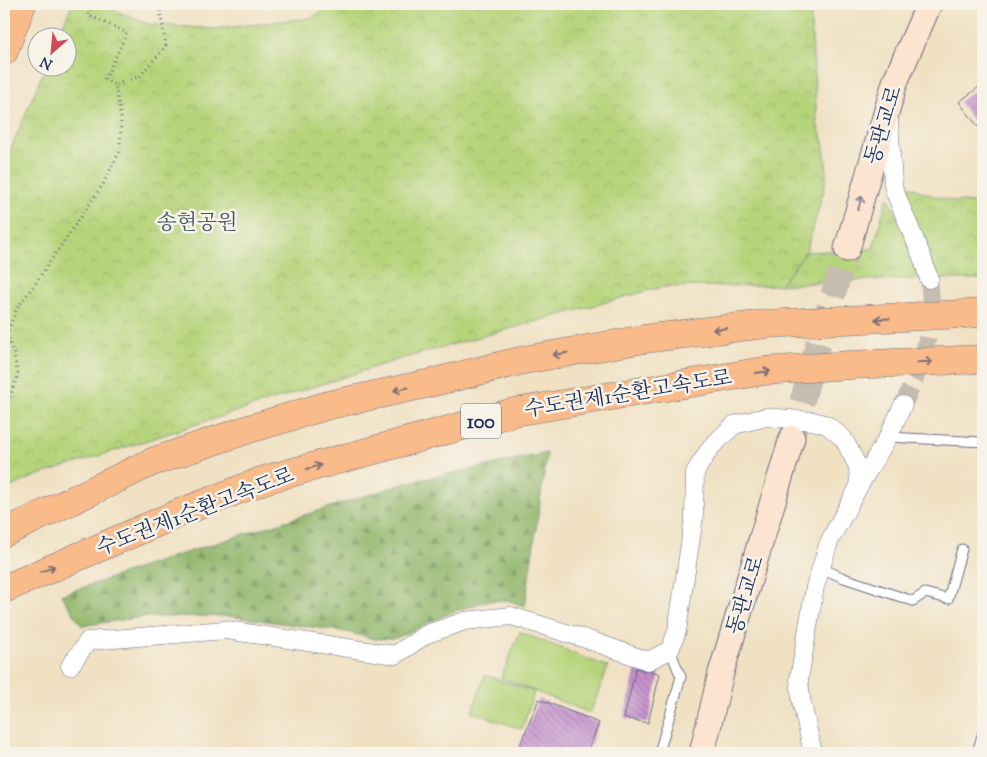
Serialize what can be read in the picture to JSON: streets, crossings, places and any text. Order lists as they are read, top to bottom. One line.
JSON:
{"streets":{"highway":["수도권제1순환고속도로","100"],"main road":["동판교로"]},"parks":["송현공원"],"north":"bottom left"}
